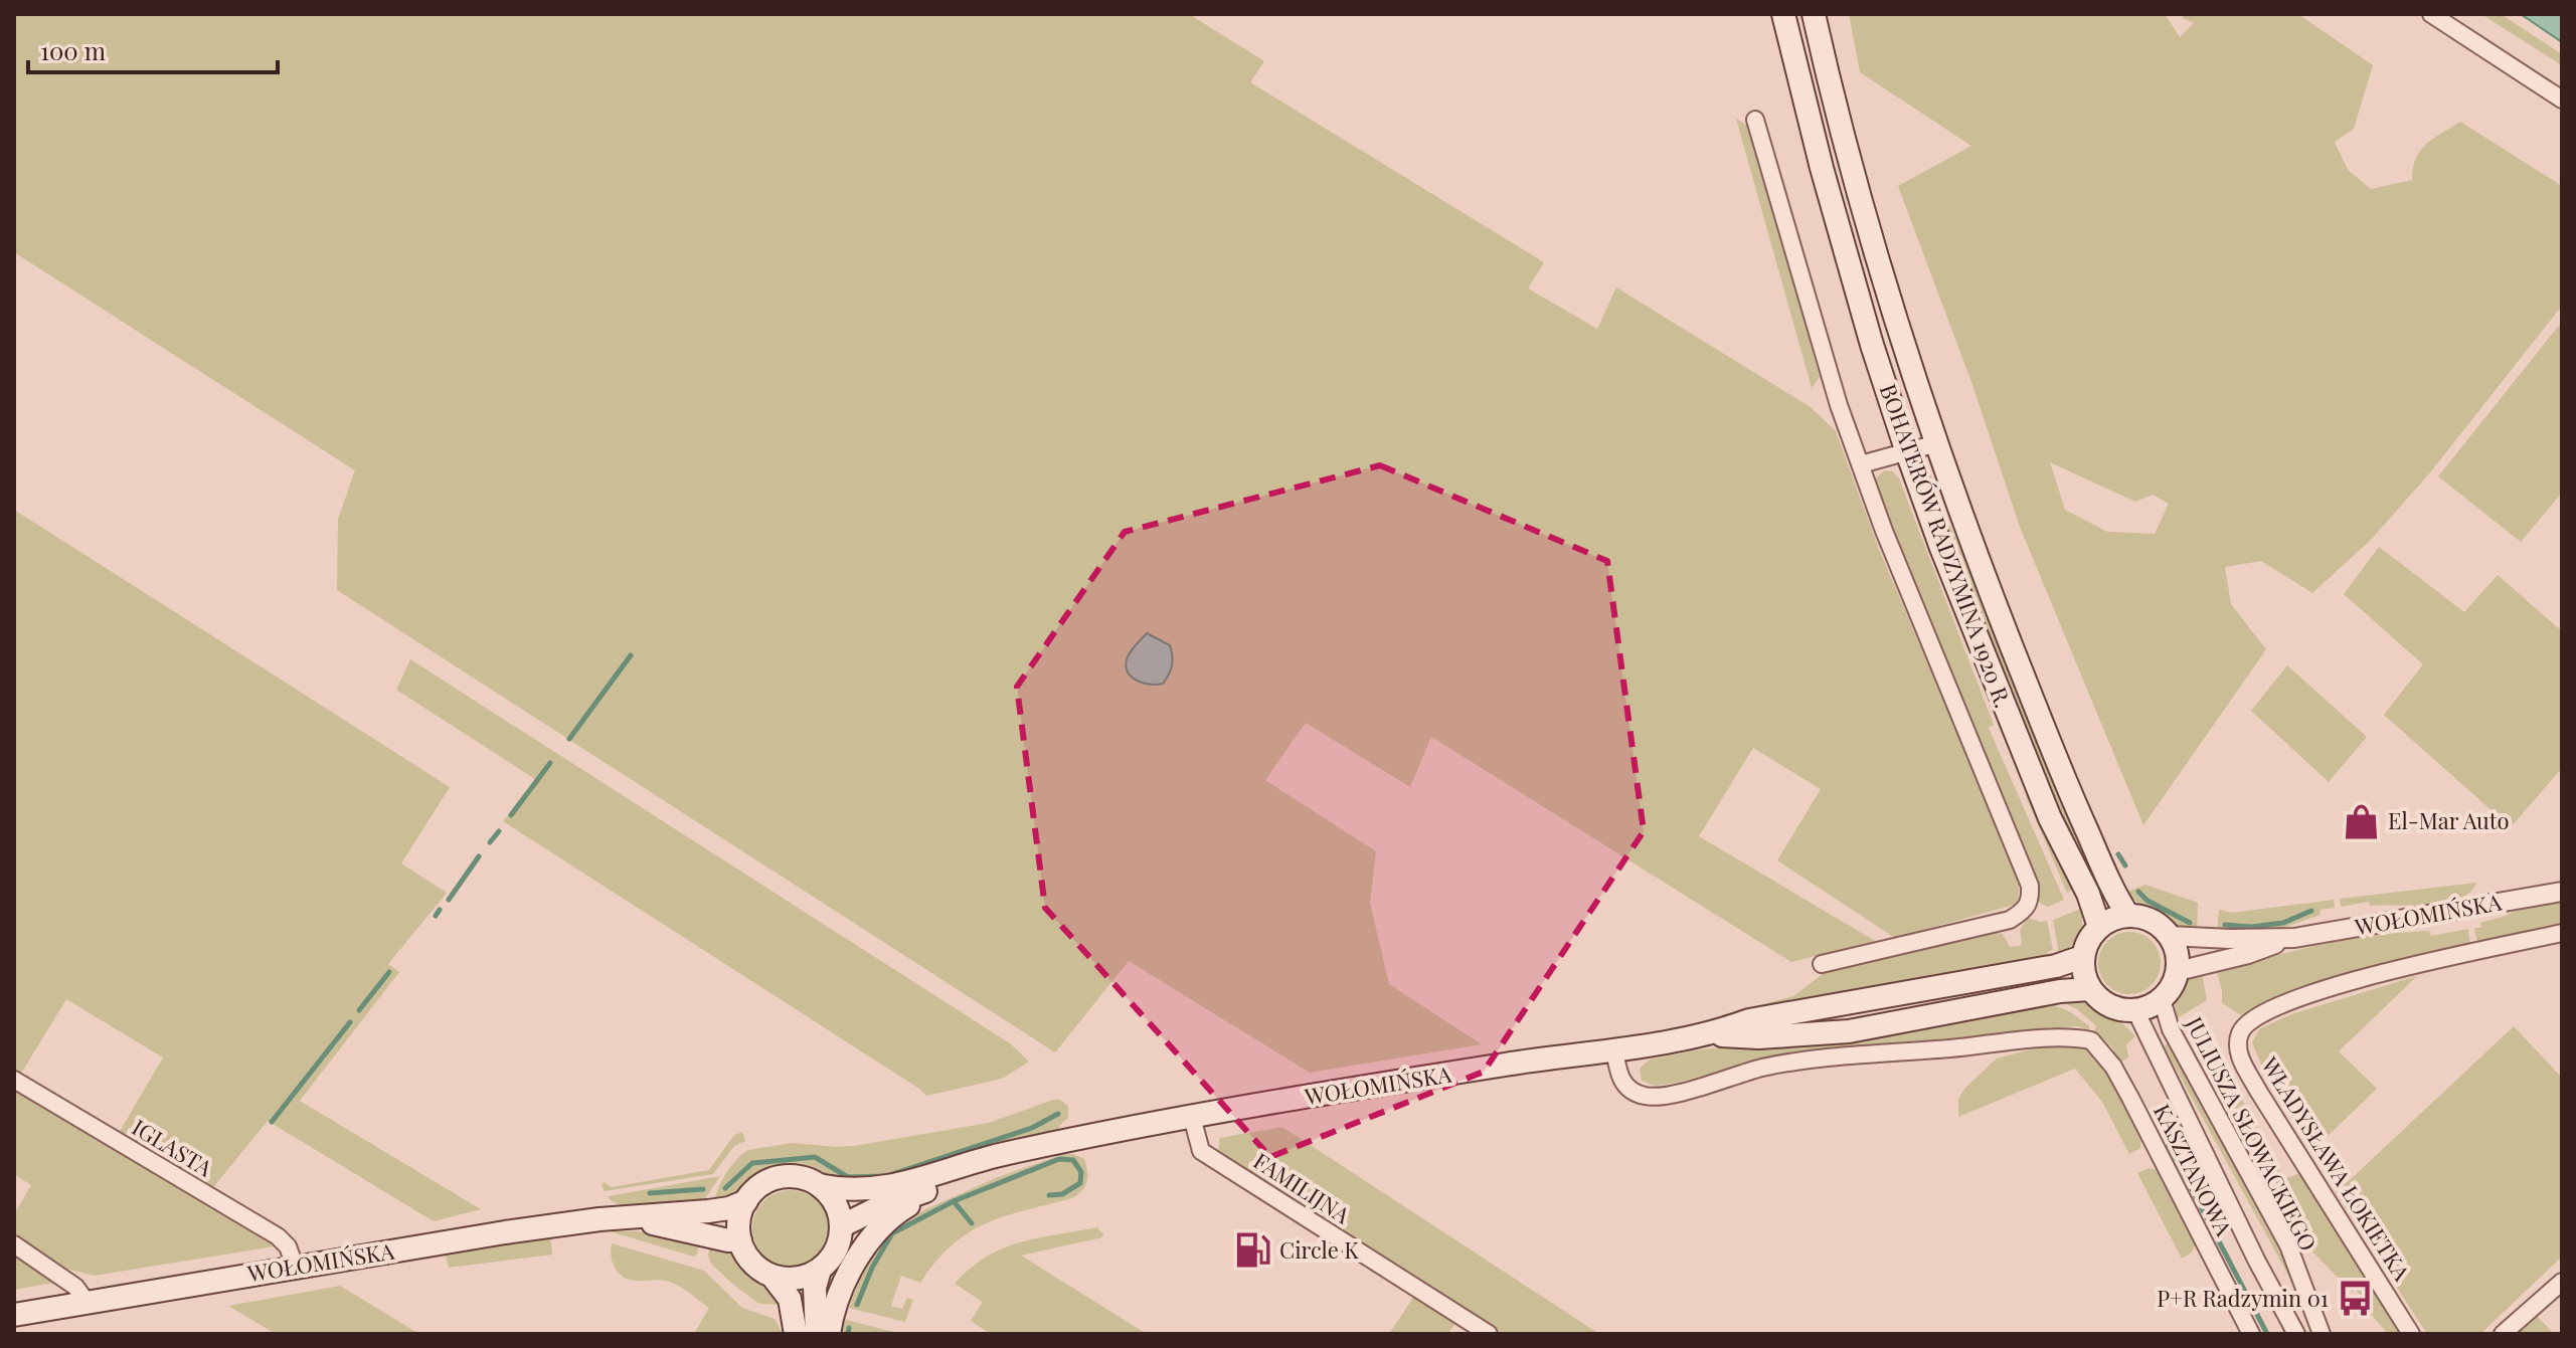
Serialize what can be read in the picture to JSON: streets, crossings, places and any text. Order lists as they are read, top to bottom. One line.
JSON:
{"streets":{"main road":["BOHATERÓW RADZYMINA 1920 R.","WOŁOMIŃSKA"],"street":["JULIUSZA SŁOWACKIEGO","IGLASTA","WŁADYSŁAWA ŁOKIETKA","KASZTANOWA","FAMILIJNA"]},"crossings":[["BOHATERÓW RADZYMINA 1920 R.","WOŁOMIŃSKA"],["BOHATERÓW RADZYMINA 1920 R.","JULIUSZA SŁOWACKIEGO"],["WOŁOMIŃSKA","JULIUSZA SŁOWACKIEGO"],["WOŁOMIŃSKA","IGLASTA"],["WOŁOMIŃSKA","KASZTANOWA"],["WOŁOMIŃSKA","FAMILIJNA"]],"places":{"shop":["El-Mar Auto"],"fuel station":["Circle K"],"bus stop":["P+R Radzymin 01"]},"scale_bar":"100 m"}
